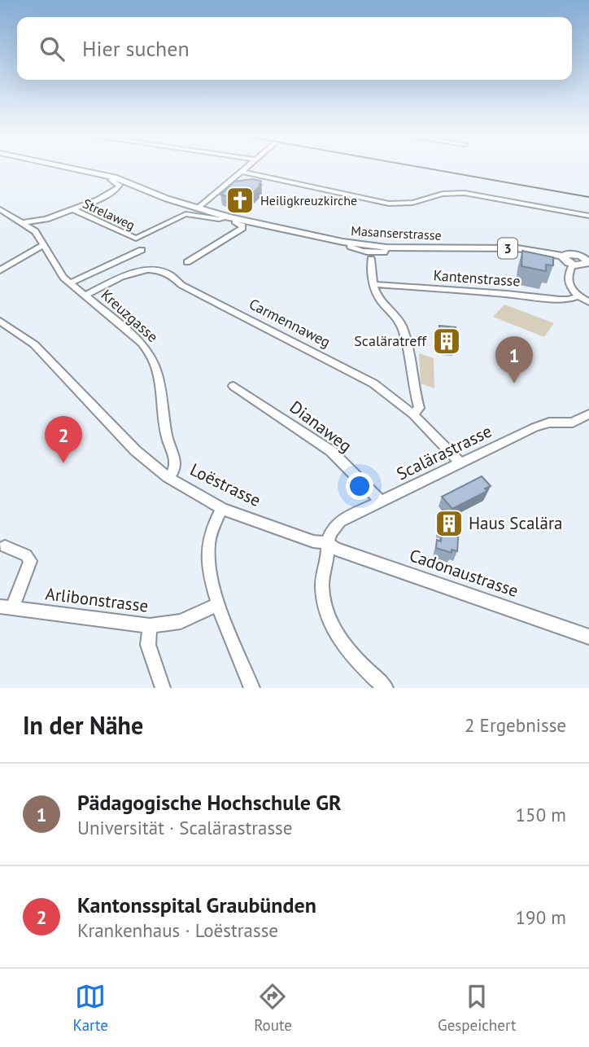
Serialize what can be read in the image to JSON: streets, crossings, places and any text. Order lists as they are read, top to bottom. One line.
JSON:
{"streets":{"main road":["Masanserstrasse","3"],"street":["Strelaweg","Kantenstrasse","Kreuzgasse","Carmennaweg","Dianaweg","Scalärastrasse","Loëstrasse","Cadonaustrasse","Arlibonstrasse"]},"crossings":[["Strelaweg","Masanserstrasse"],["Masanserstrasse","3"],["Kreuzgasse","Carmennaweg"],["Kreuzgasse","Loëstrasse"],["Carmennaweg","Scalärastrasse"],["Dianaweg","Scalärastrasse"],["Scalärastrasse","Loëstrasse"],["Scalärastrasse","Cadonaustrasse"],["Loëstrasse","Cadonaustrasse"]],"places":{"church":["Heiligkreuzkirche"],"building":["Scaläratreff","Haus Scalära"]},"page":{"search":"Hier suchen","pins":["1","2"],"heading":["In der Nähe","2 Ergebnisse"],"list":[{"mark":"1","name":"Pädagogische Hochschule GR","note":"Universität · Scalärastrasse","value":"150 m"},{"mark":"2","name":"Kantonsspital Graubünden","note":"Krankenhaus · Loëstrasse","value":"190 m"}],"nav":["Karte","Route","Gespeichert"]}}
